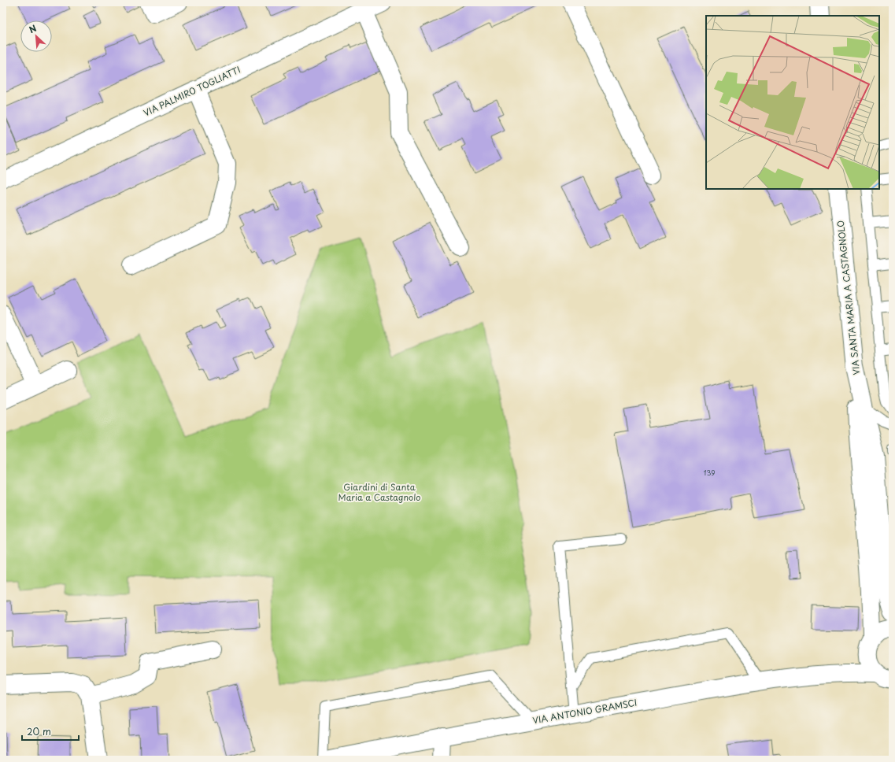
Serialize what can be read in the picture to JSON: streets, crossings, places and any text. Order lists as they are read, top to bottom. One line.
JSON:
{"streets":{"street":["VIA PALMIRO TOGLIATTI","VIA SANTA MARIA A CASTAGNOLO","VIA ANTONIO GRAMSCI"]},"parks":["Giardini di Santa Maria a Castagnolo"],"house_numbers":["139"],"scale_bar":"20 m","north":"top left"}
